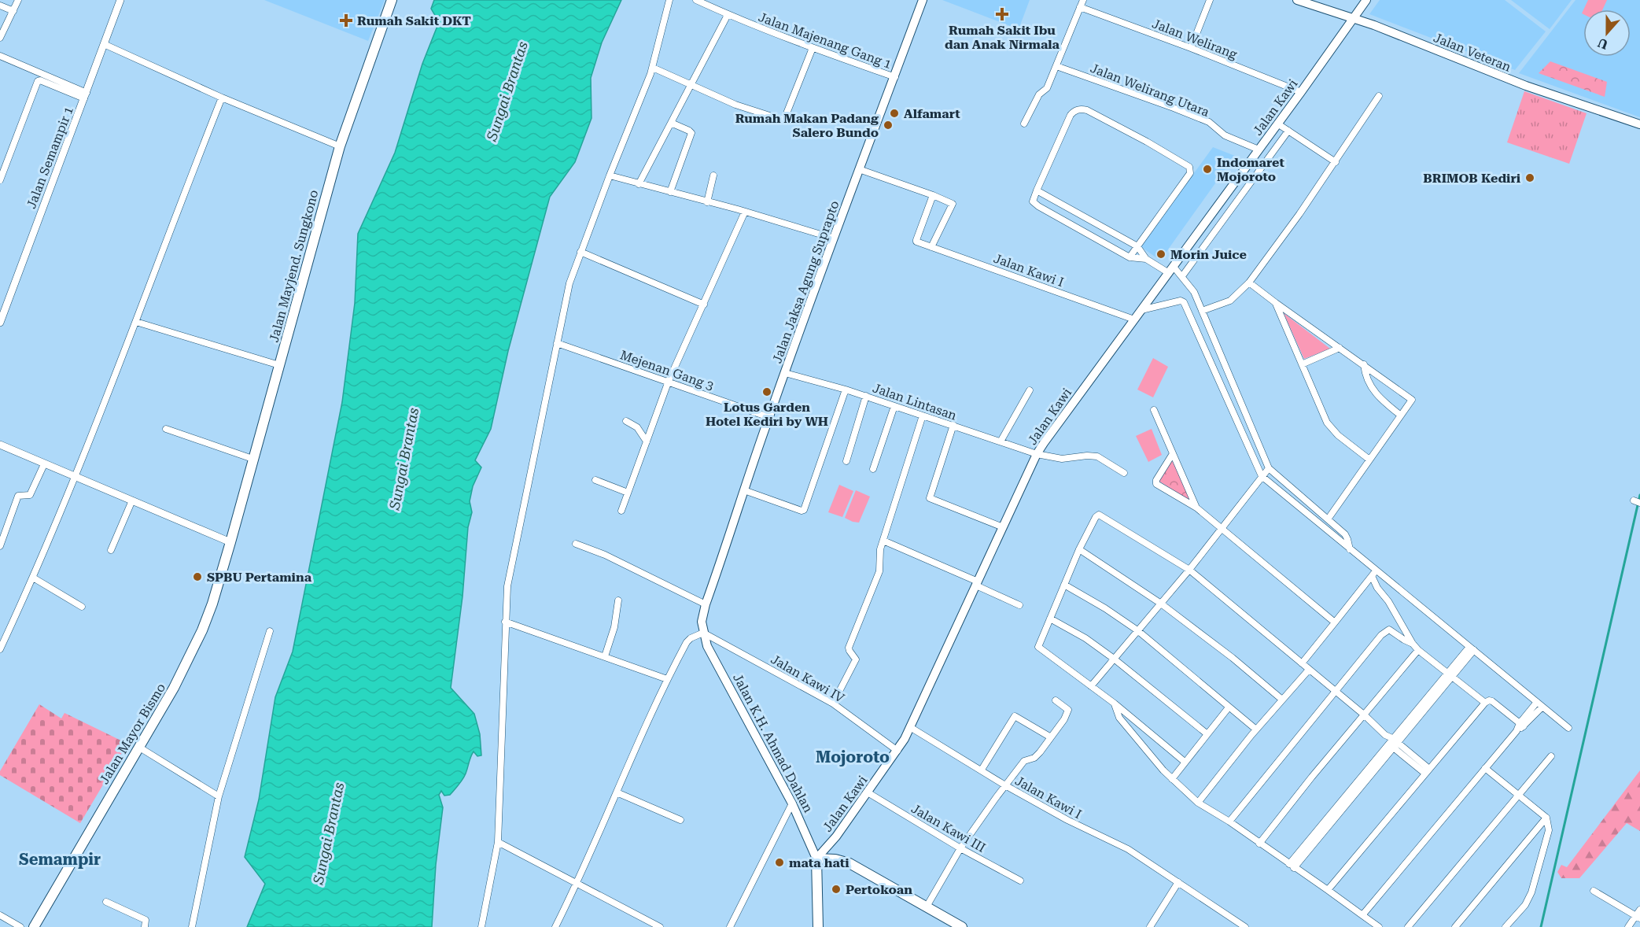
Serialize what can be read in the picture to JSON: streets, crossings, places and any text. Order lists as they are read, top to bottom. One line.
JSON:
{"streets":{"main road":["Jalan Veteran","Jalan Kawi","Jalan Mayjend. Sungkono","Jalan Jaksa Agung Suprapto","Jalan Mayor Bismo","Jalan K.H. Ahmad Dahlan"],"street":["Jalan Welirang","Jalan Majenang Gang 1","Jalan Welirang Utara","Jalan Semampir 1","Jalan Kawi I","Mejenan Gang 3","Jalan Lintasan","Jalan Kawi IV","Jalan Kawi III"]},"crossings":[["Jalan Welirang","Jalan Kawi"],["Jalan Majenang Gang 1","Jalan Jaksa Agung Suprapto"],["Jalan Veteran","Jalan Kawi"],["Jalan Welirang Utara","Jalan Kawi"],["Jalan Kawi","Jalan Kawi I"],["Jalan Kawi","Jalan Lintasan"],["Jalan Kawi","Jalan Kawi IV"],["Jalan Kawi","Jalan K.H. Ahmad Dahlan"],["Jalan Kawi","Jalan Kawi III"],["Jalan Mayjend. Sungkono","Jalan Mayor Bismo"],["Jalan Jaksa Agung Suprapto","Mejenan Gang 3"],["Jalan Jaksa Agung Suprapto","Jalan Lintasan"],["Jalan Jaksa Agung Suprapto","Jalan K.H. Ahmad Dahlan"],["Jalan Kawi IV","Jalan K.H. Ahmad Dahlan"]],"districts":["Mojoroto","Semampir"],"water":["Sungai Brantas"],"places":{"health":["Rumah Sakit Ibu dan Anak Nirmala","Rumah Sakit DKT"],"other":["Alfamart","Rumah Makan Padang Salero Bundo","Indomaret Mojoroto","BRIMOB Kediri","Morin Juice","Lotus Garden Hotel Kediri by WH","SPBU Pertamina","mata hati","Pertokoan"]},"north":"bottom"}
